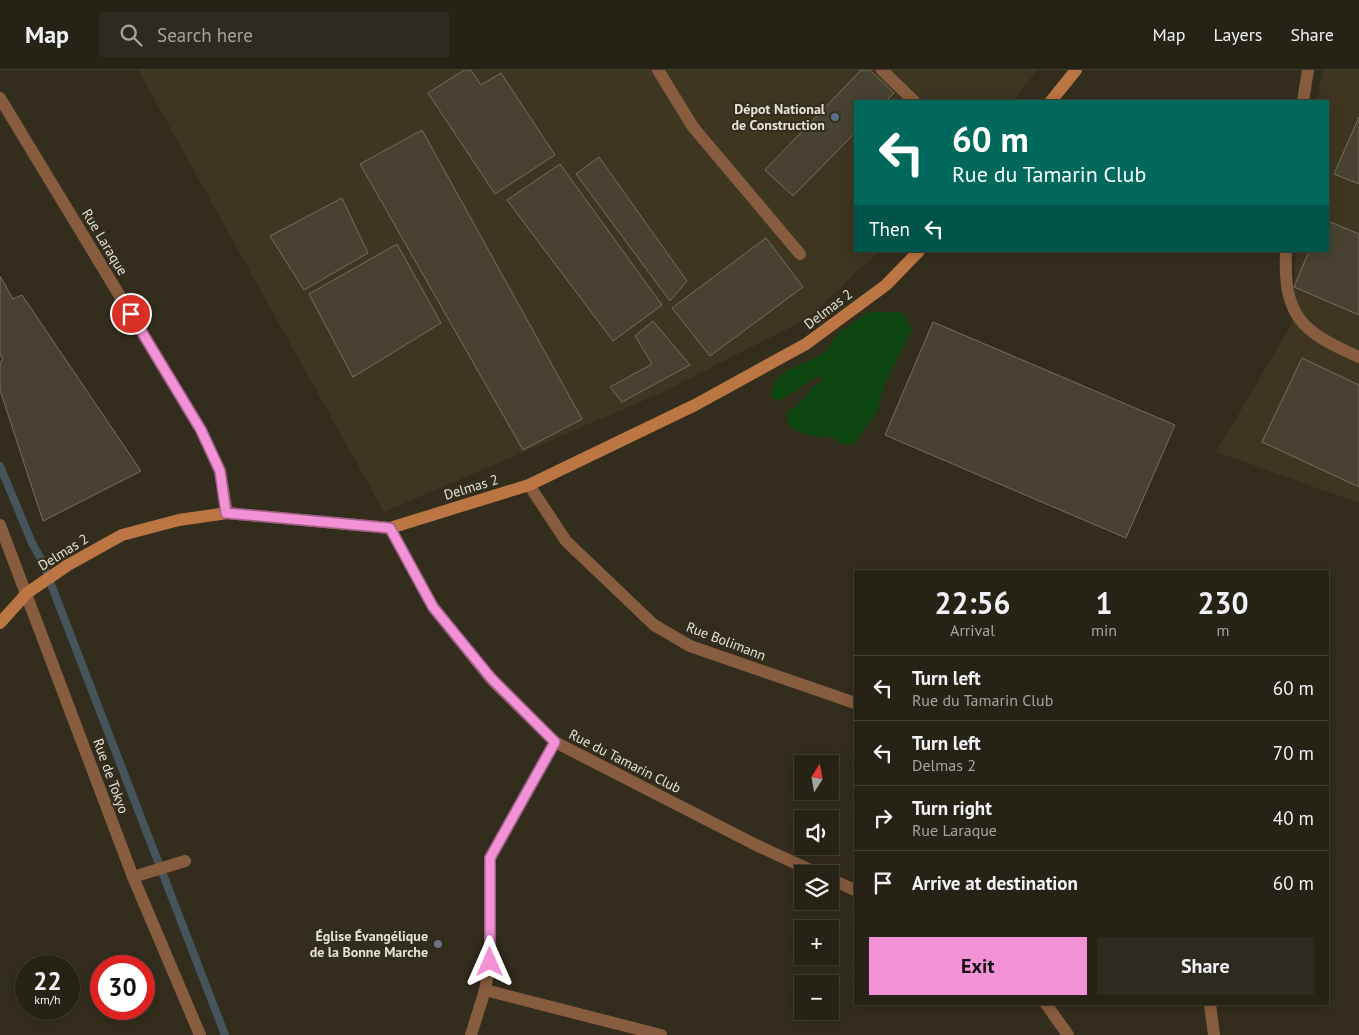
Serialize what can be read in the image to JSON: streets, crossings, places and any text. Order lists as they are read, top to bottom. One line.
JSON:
{"streets":{"street":["Rue Laraque","Delmas 2","Rue Bolimann","Rue du Tamarin Club","Rue de Tokyo"]},"crossings":[["Rue Laraque","Delmas 2"],["Delmas 2","Rue Bolimann"],["Delmas 2","Rue du Tamarin Club"],["Delmas 2","Rue de Tokyo"]],"places":["Dépot National de Construction","Église Évangélique de la Bonne Marche"],"north":"top","page":{"header":"Map","search":"Search here","nav":["Map","Layers","Share"],"turn":["60 m","Rue du Tamarin Club"],"then":"Then","eta":["22:56","Arrival","1","min","230","m"],"list":[{"name":"Turn left","note":"Rue du Tamarin Club","value":"60 m"},{"name":"Turn left","note":"Delmas 2","value":"70 m"},{"name":"Turn right","note":"Rue Laraque","value":"40 m"},{"name":"Arrive at destination","value":"60 m"}],"map_buttons":["+","−"],"buttons":["Exit","Share"],"speed":"22 km/h","limit":"30"}}
